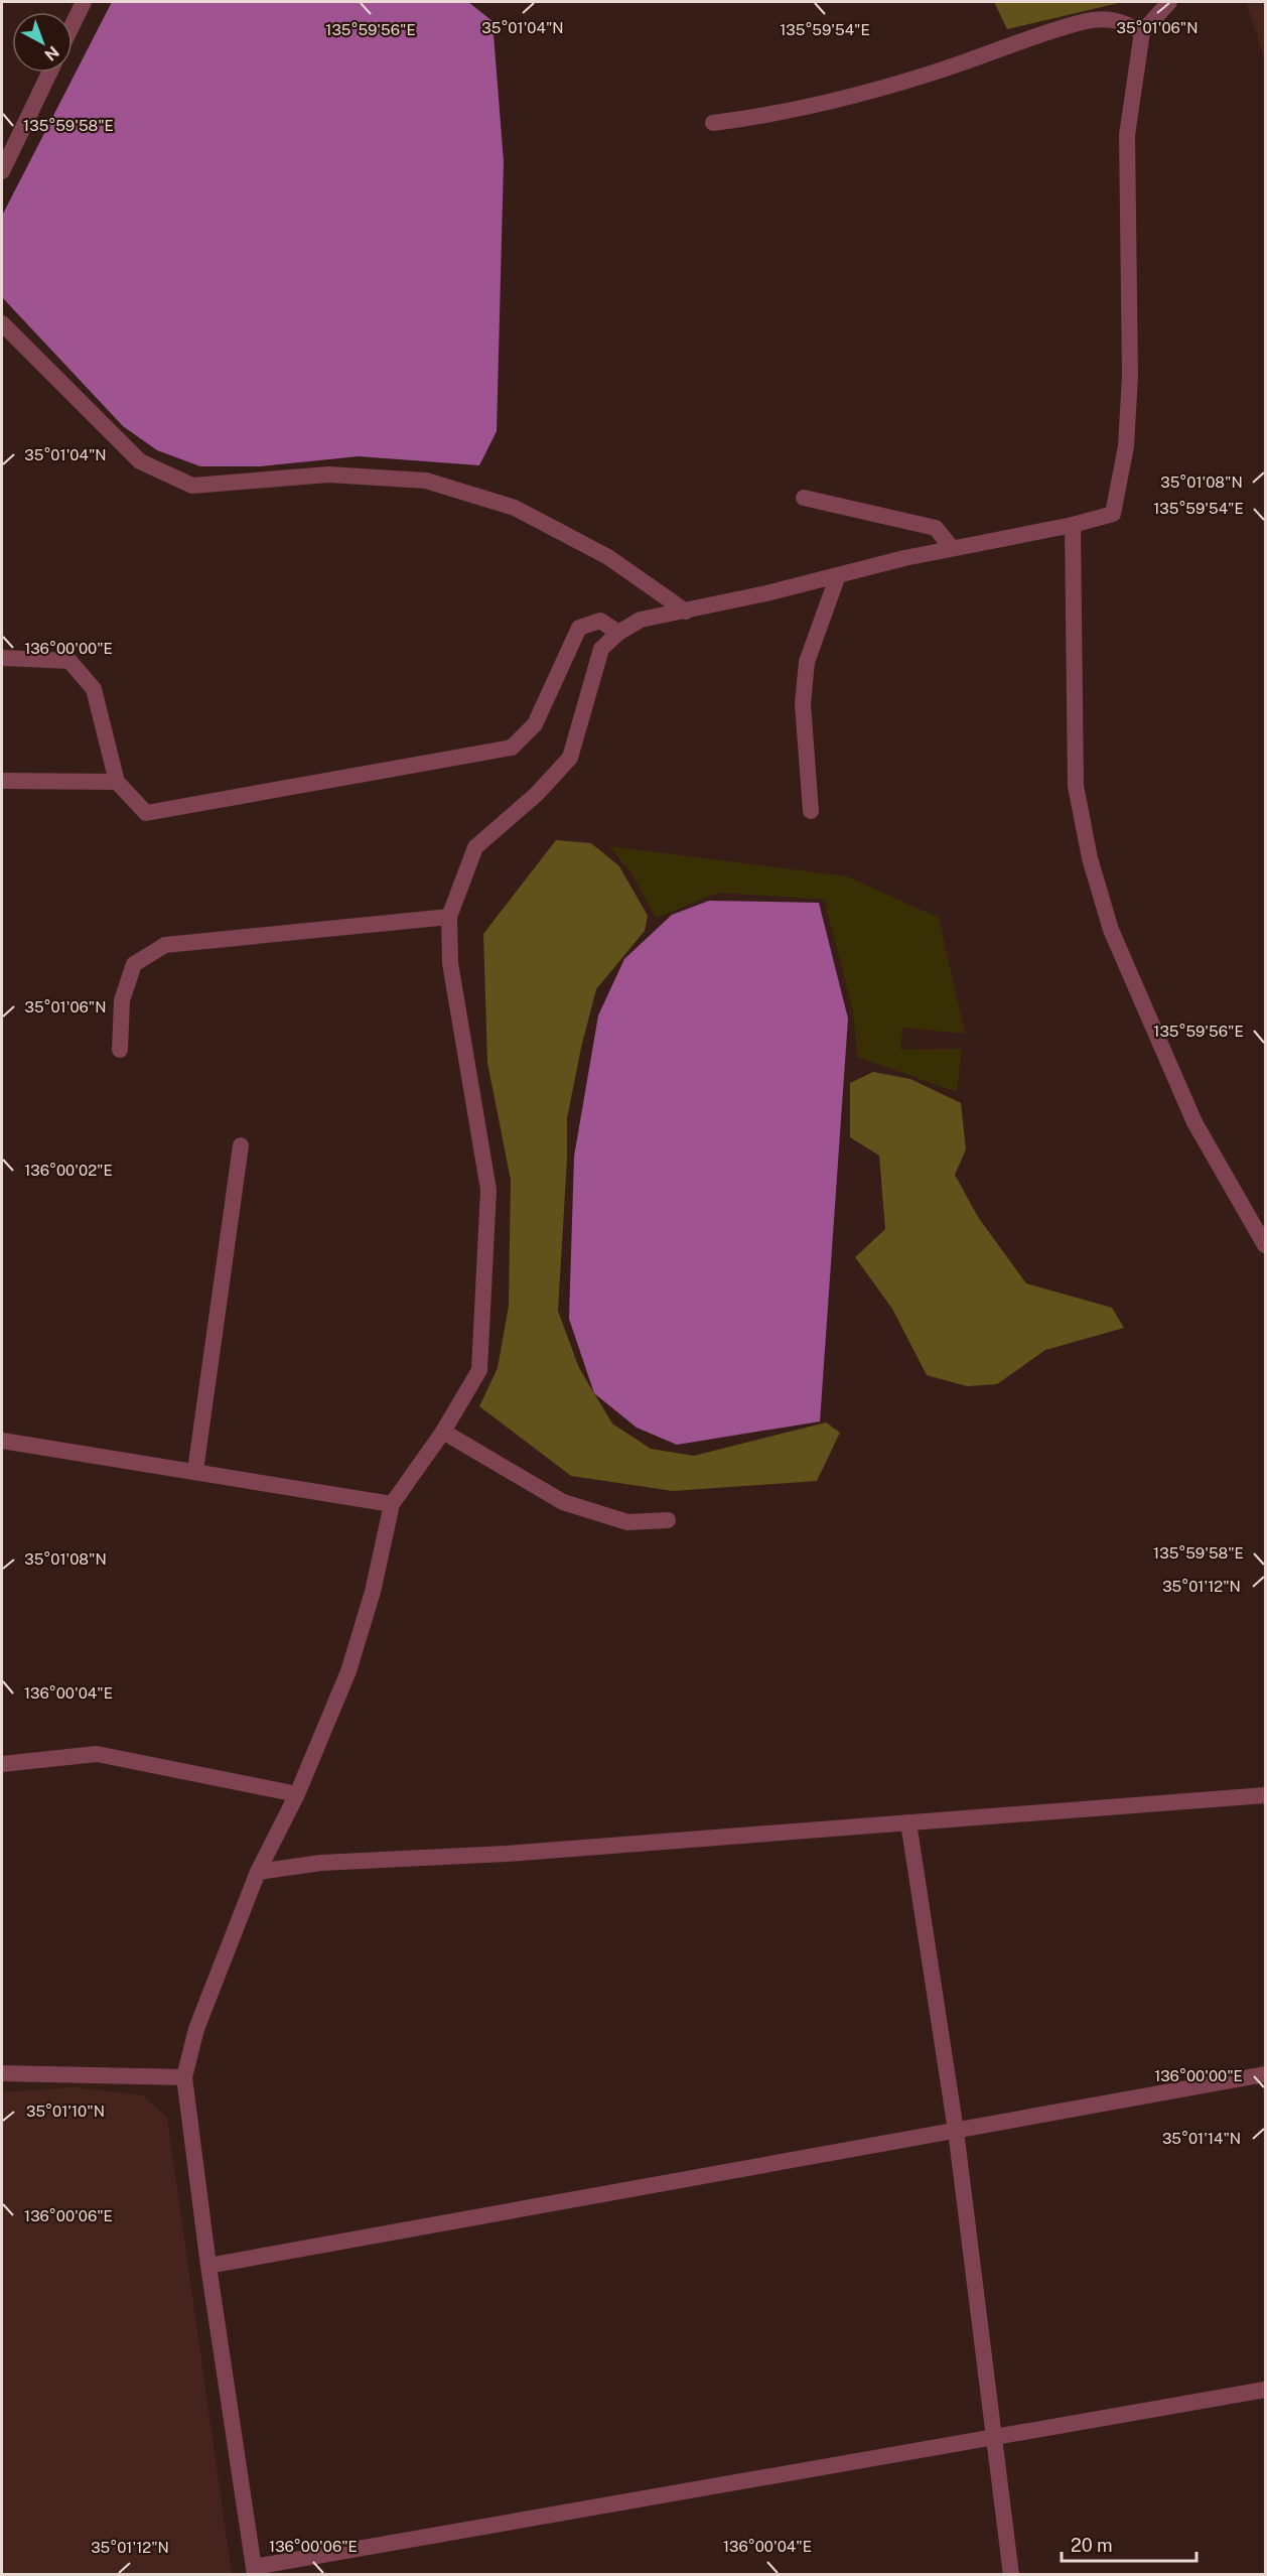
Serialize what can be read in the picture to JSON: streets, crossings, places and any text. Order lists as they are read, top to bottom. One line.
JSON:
{"scale_bar":"20 m","north":"bottom right","coordinates":["35°01'04\"N","35°01'06\"N","135°59'56\"E","135°59'54\"E","135°59'58\"E","35°01'08\"N","136°00'00\"E","136°00'02\"E","35°01'12\"N","136°00'04\"E","35°01'10\"N","35°01'14\"N","136°00'06\"E"]}
